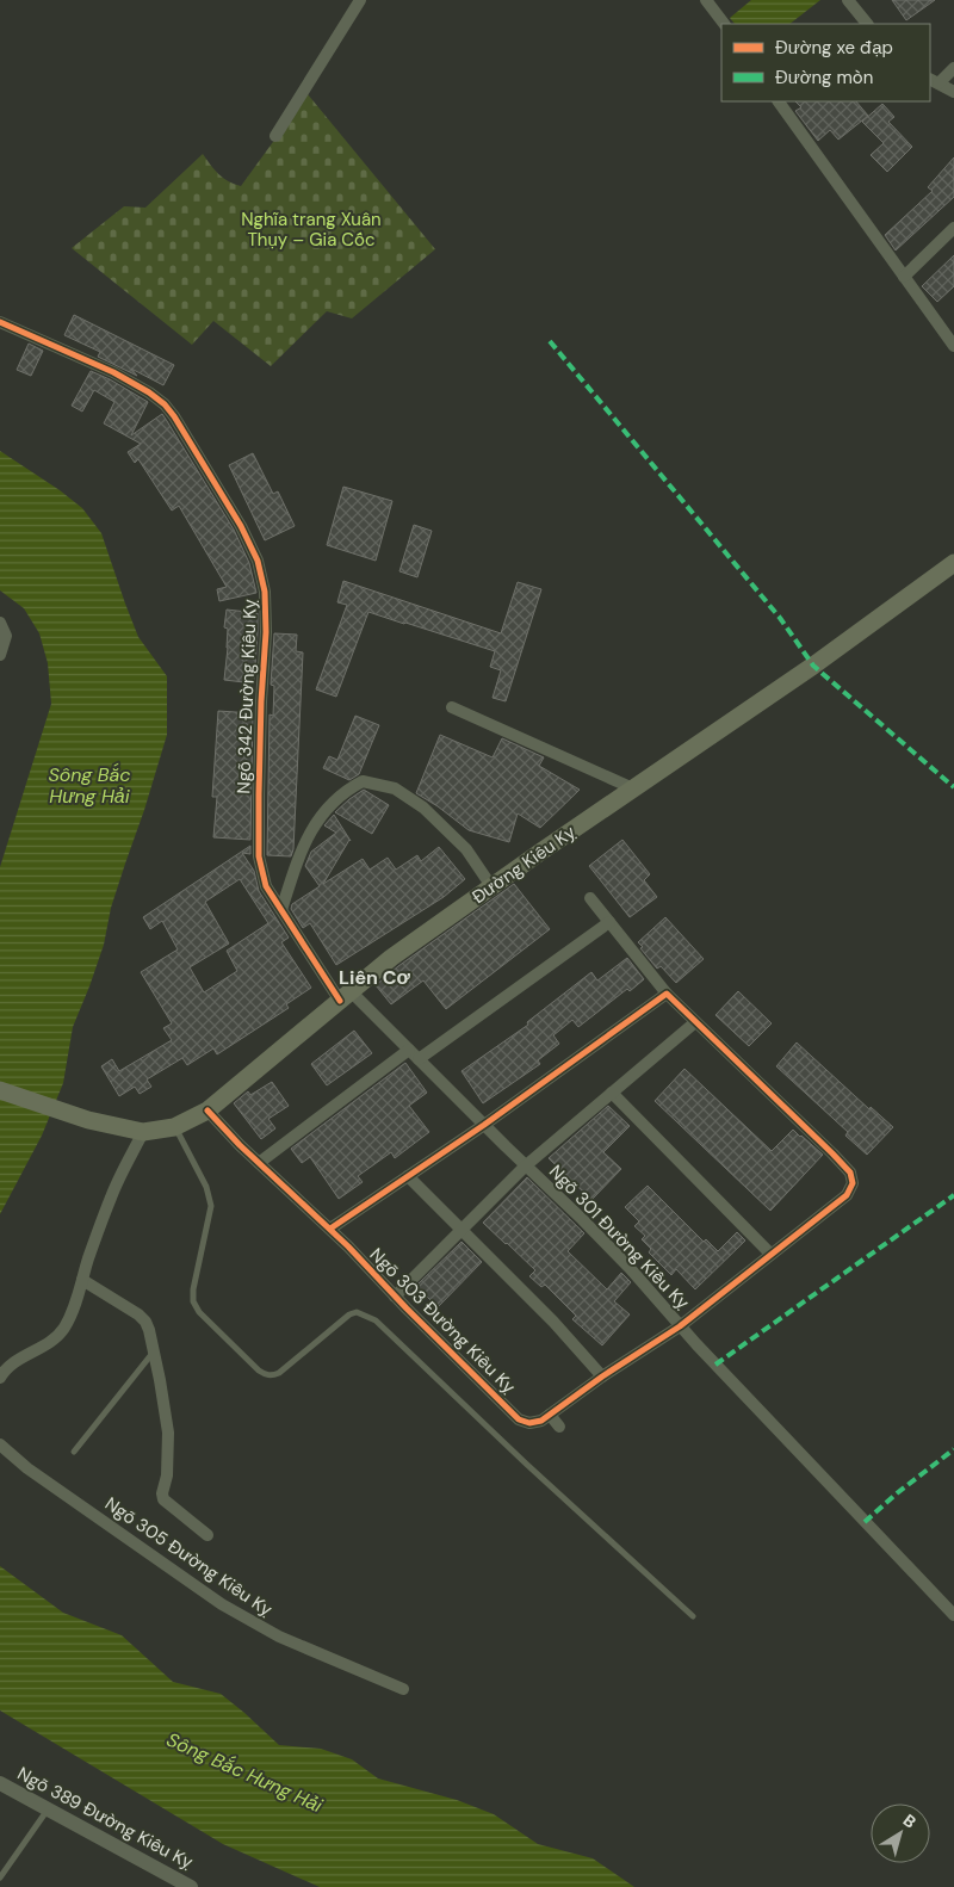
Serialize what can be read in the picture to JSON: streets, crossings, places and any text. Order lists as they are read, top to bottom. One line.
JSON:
{"streets":{"main road":["Đường Kiêu Kỵ"],"street":["Ngõ 342 Đường Kiêu Kỵ","Ngõ 301 Đường Kiêu Kỵ","Ngõ 303 Đường Kiêu Kỵ","Ngõ 305 Đường Kiêu Kỵ","Ngõ 389 Đường Kiêu Kỵ"]},"crossings":[["Ngõ 342 Đường Kiêu Kỵ","Đường Kiêu Kỵ"],["Ngõ 342 Đường Kiêu Kỵ","Ngõ 301 Đường Kiêu Kỵ"],["Đường Kiêu Kỵ","Ngõ 301 Đường Kiêu Kỵ"],["Đường Kiêu Kỵ","Ngõ 303 Đường Kiêu Kỵ"],["Ngõ 301 Đường Kiêu Kỵ","Ngõ 303 Đường Kiêu Kỵ"]],"districts":["Liên Cơ"],"water":["Sông Bắc Hưng Hải"],"parks":["Nghĩa trang Xuân Thụy – Gia Cốc"],"legend":["Đường xe đạp","Đường mòn"],"north":"top right"}
